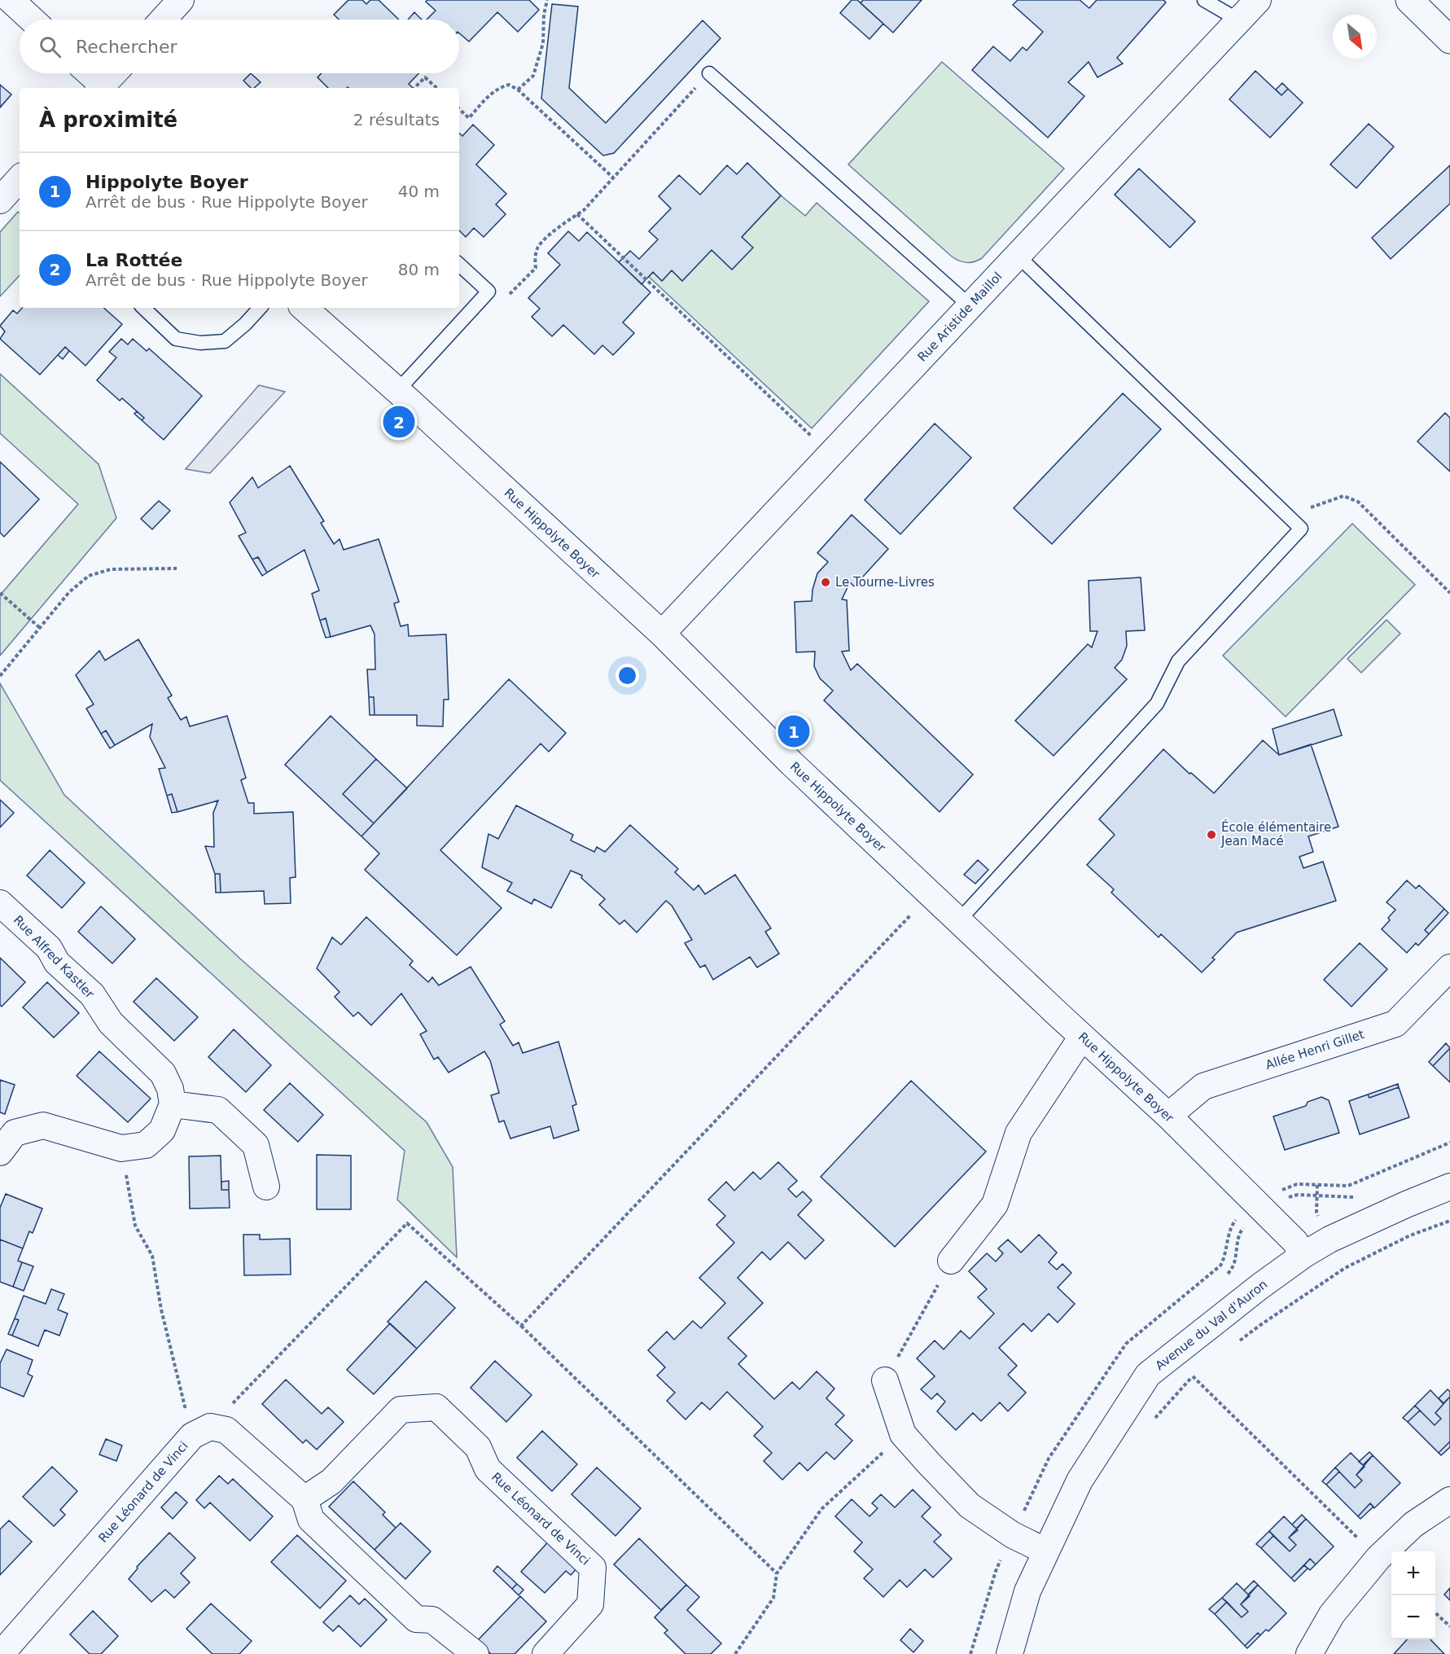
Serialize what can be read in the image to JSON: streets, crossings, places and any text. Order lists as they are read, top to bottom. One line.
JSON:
{"streets":{"street":["Rue Aristide Maillol","Rue Hippolyte Boyer","Rue Alfred Kastler","Allée Henri Gillet","Avenue du Val d'Auron","Rue Léonard de Vinci"]},"crossings":[["Rue Aristide Maillol","Rue Hippolyte Boyer"],["Rue Hippolyte Boyer","Allée Henri Gillet"],["Rue Hippolyte Boyer","Avenue du Val d'Auron"]],"places":["Le Tourne-Livres","École élémentaire Jean Macé"],"north":"bottom right","page":{"search":"Rechercher","heading":["À proximité","2 résultats"],"list":[{"mark":"1","name":"Hippolyte Boyer","note":"Arrêt de bus · Rue Hippolyte Boyer","value":"40 m"},{"mark":"2","name":"La Rottée","note":"Arrêt de bus · Rue Hippolyte Boyer","value":"80 m"}],"pins":["2","1"],"map_buttons":["+","−"]}}
